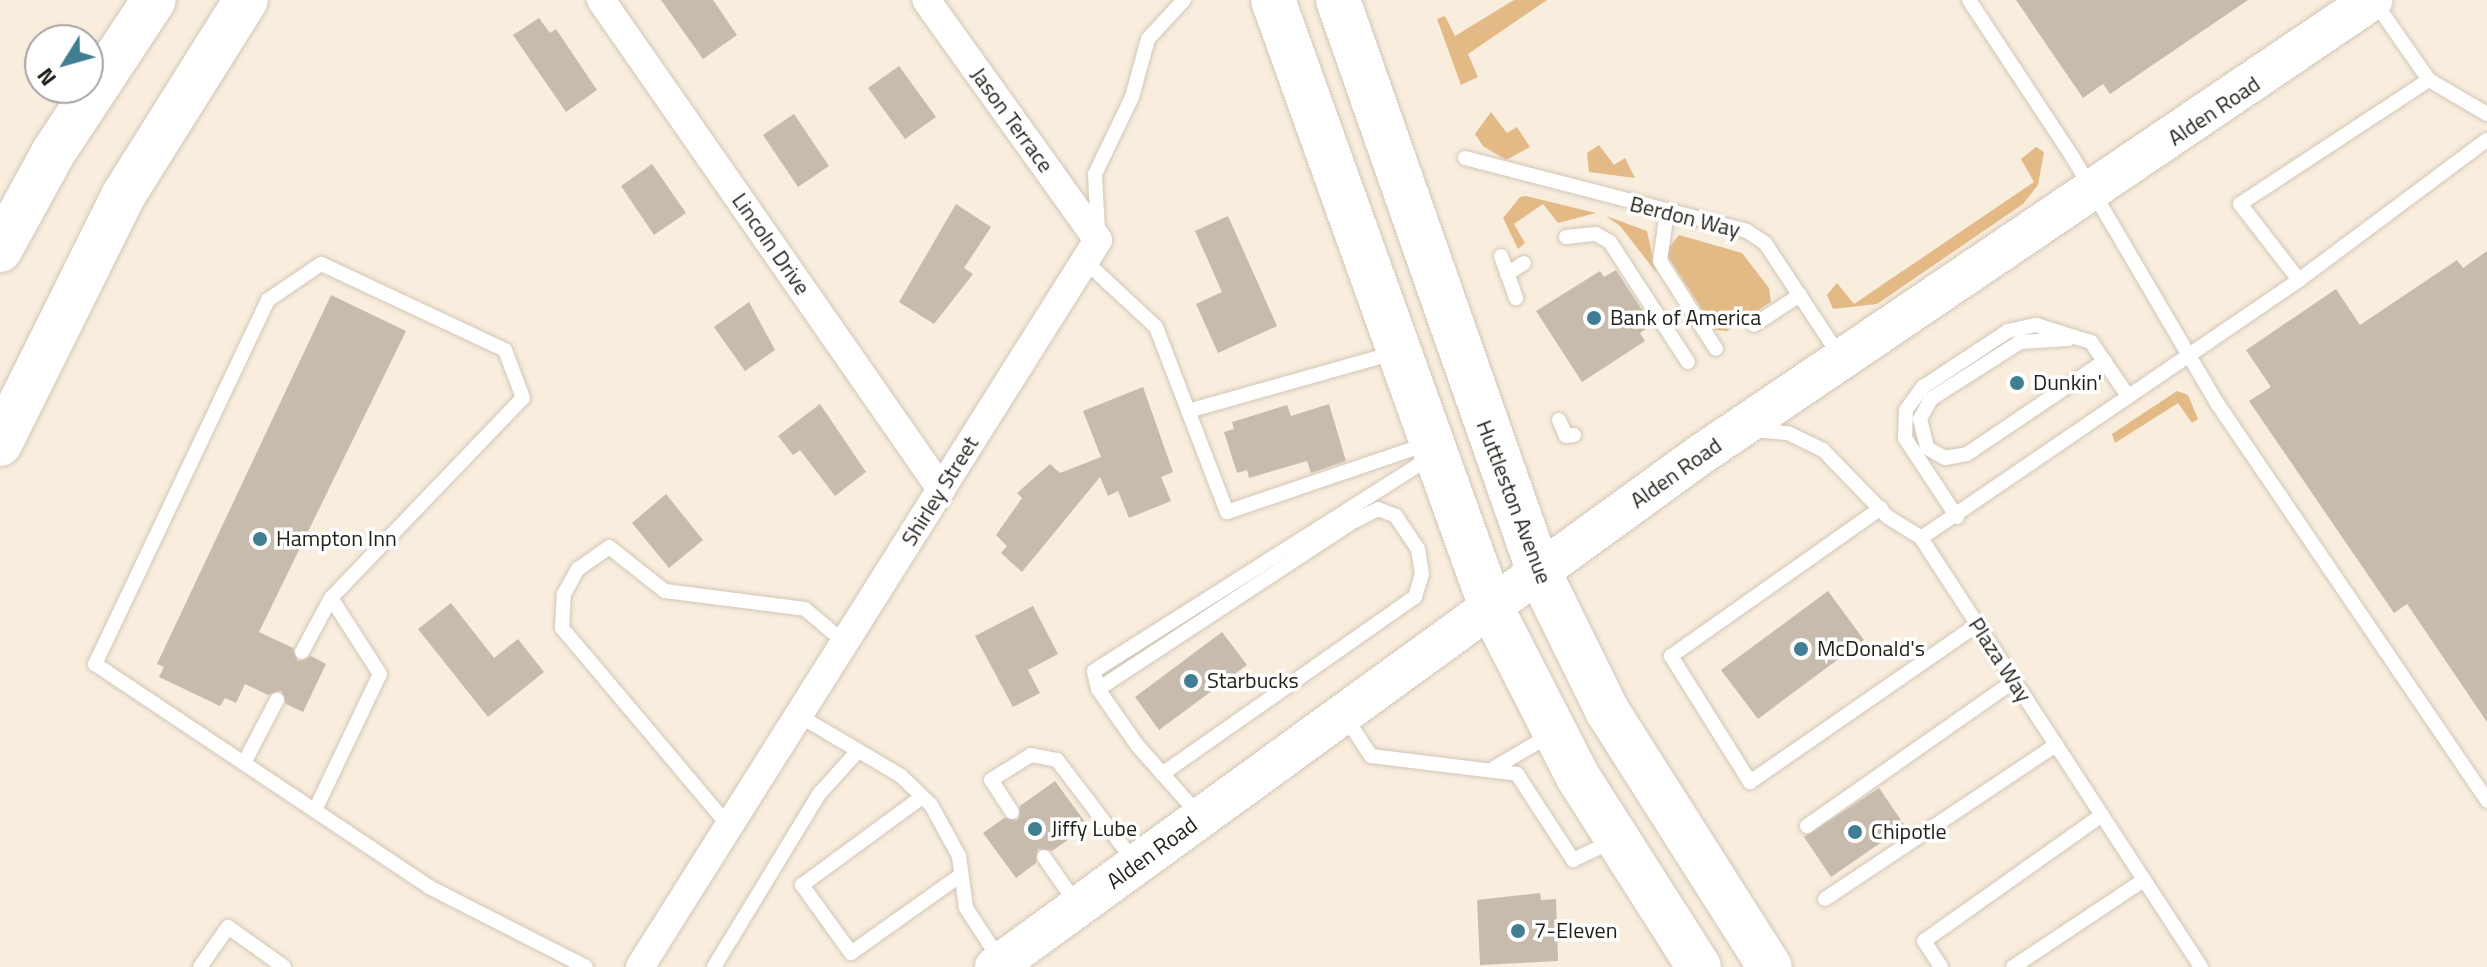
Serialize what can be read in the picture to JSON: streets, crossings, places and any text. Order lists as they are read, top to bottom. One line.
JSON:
{"streets":{"highway":["Huttleston Avenue"],"street":["Alden Road","Jason Terrace","Lincoln Drive","Shirley Street"],"lane":["Berdon Way","Plaza Way"]},"crossings":[["Alden Road","Berdon Way"],["Alden Road","Huttleston Avenue"],["Alden Road","Plaza Way"],["Jason Terrace","Shirley Street"],["Lincoln Drive","Shirley Street"]],"places":["Bank of America","Dunkin'","Hampton Inn","McDonald's","Starbucks","Jiffy Lube","Chipotle","7-Eleven"],"north":"bottom left"}
